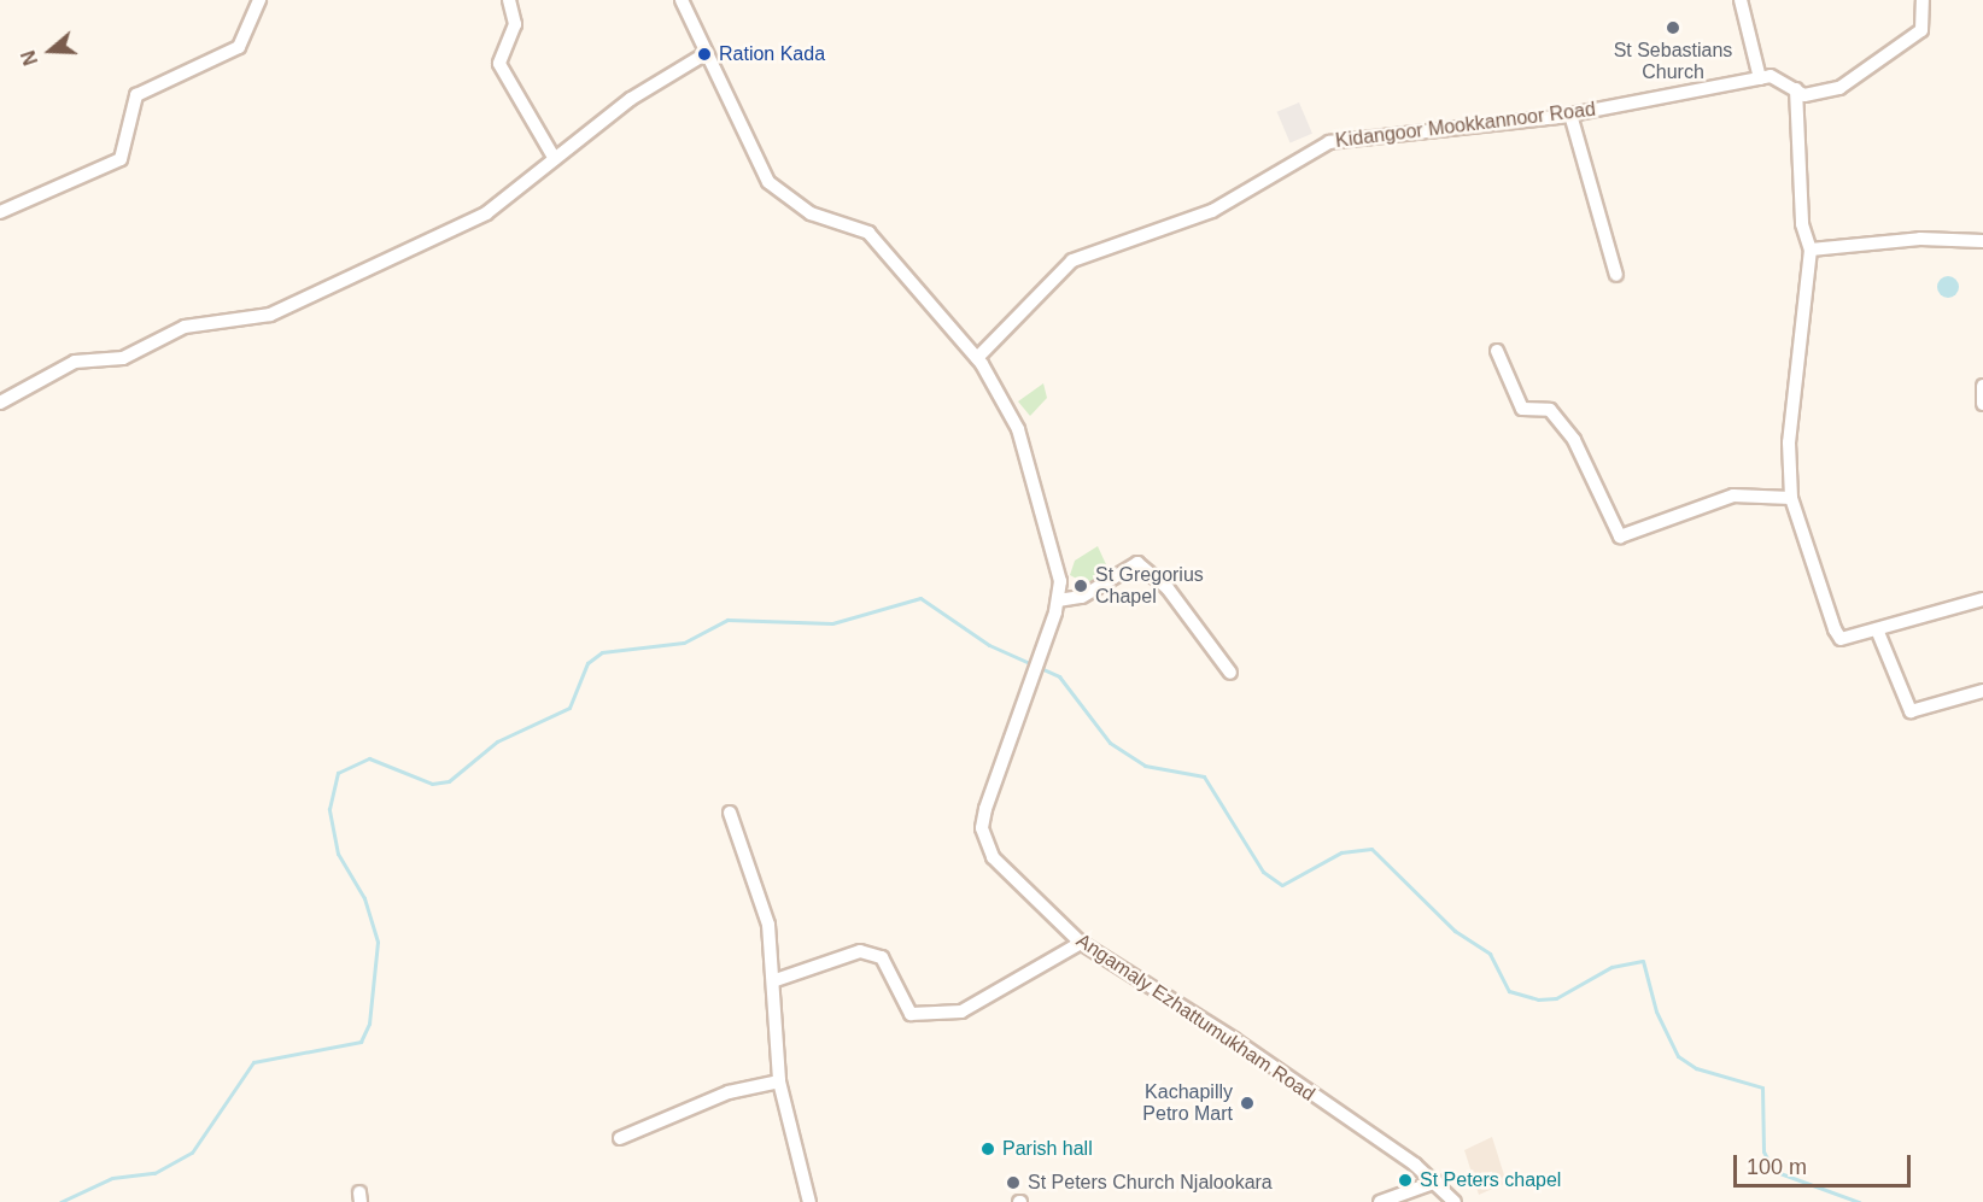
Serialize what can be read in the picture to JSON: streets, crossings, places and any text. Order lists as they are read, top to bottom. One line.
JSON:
{"streets":{"street":["Kidangoor Mookkannoor Road","Angamaly Ezhattumukham Road"]},"crossings":[["Kidangoor Mookkannoor Road","Angamaly Ezhattumukham Road"]],"places":["St Sebastians Church","Ration Kada","St Gregorius Chapel","Kachapilly Petro Mart","Parish hall","St Peters chapel","St Peters Church Njalookara"],"scale_bar":"100 m","north":"left"}
